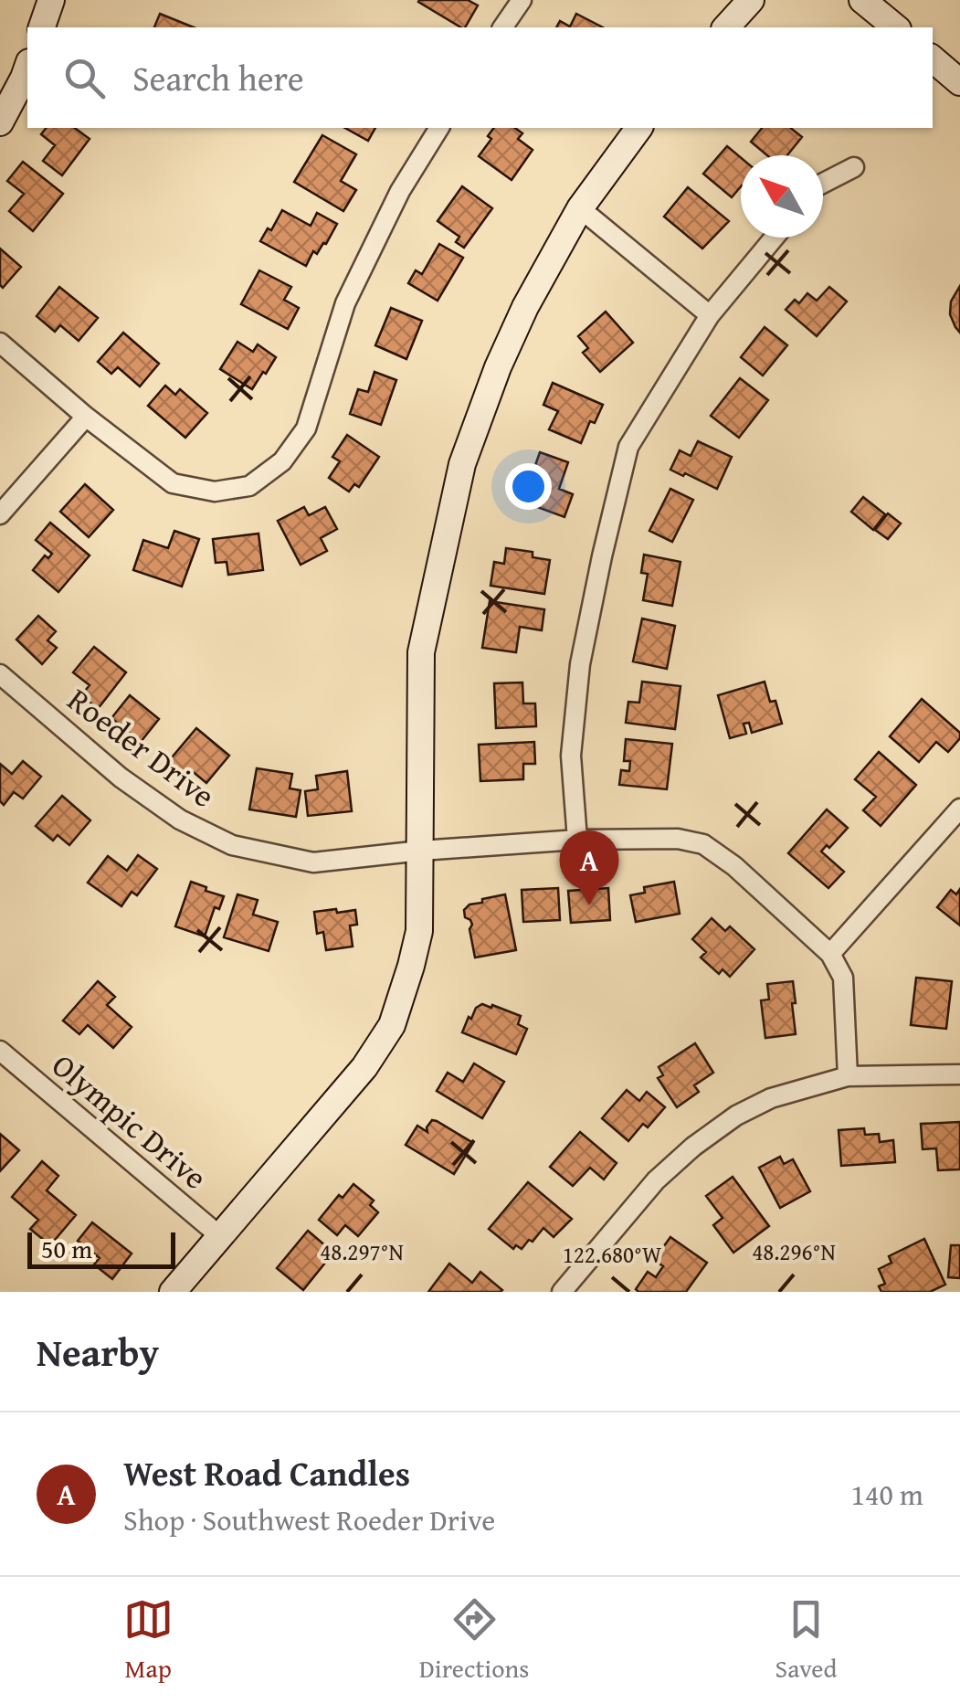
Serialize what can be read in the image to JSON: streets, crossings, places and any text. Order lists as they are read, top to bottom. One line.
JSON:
{"streets":{"street":["Roeder Drive","Olympic Drive"]},"scale_bar":"50 m","north":"top left","page":{"search":"Search here","pins":"A","scale":"50 m","heading":"Nearby","list":[{"mark":"A","name":"West Road Candles","note":"Shop · Southwest Roeder Drive","value":"140 m"}],"nav":["Map","Directions","Saved"]},"coordinates":["48.297°N","48.296°N","122.680°W"]}
